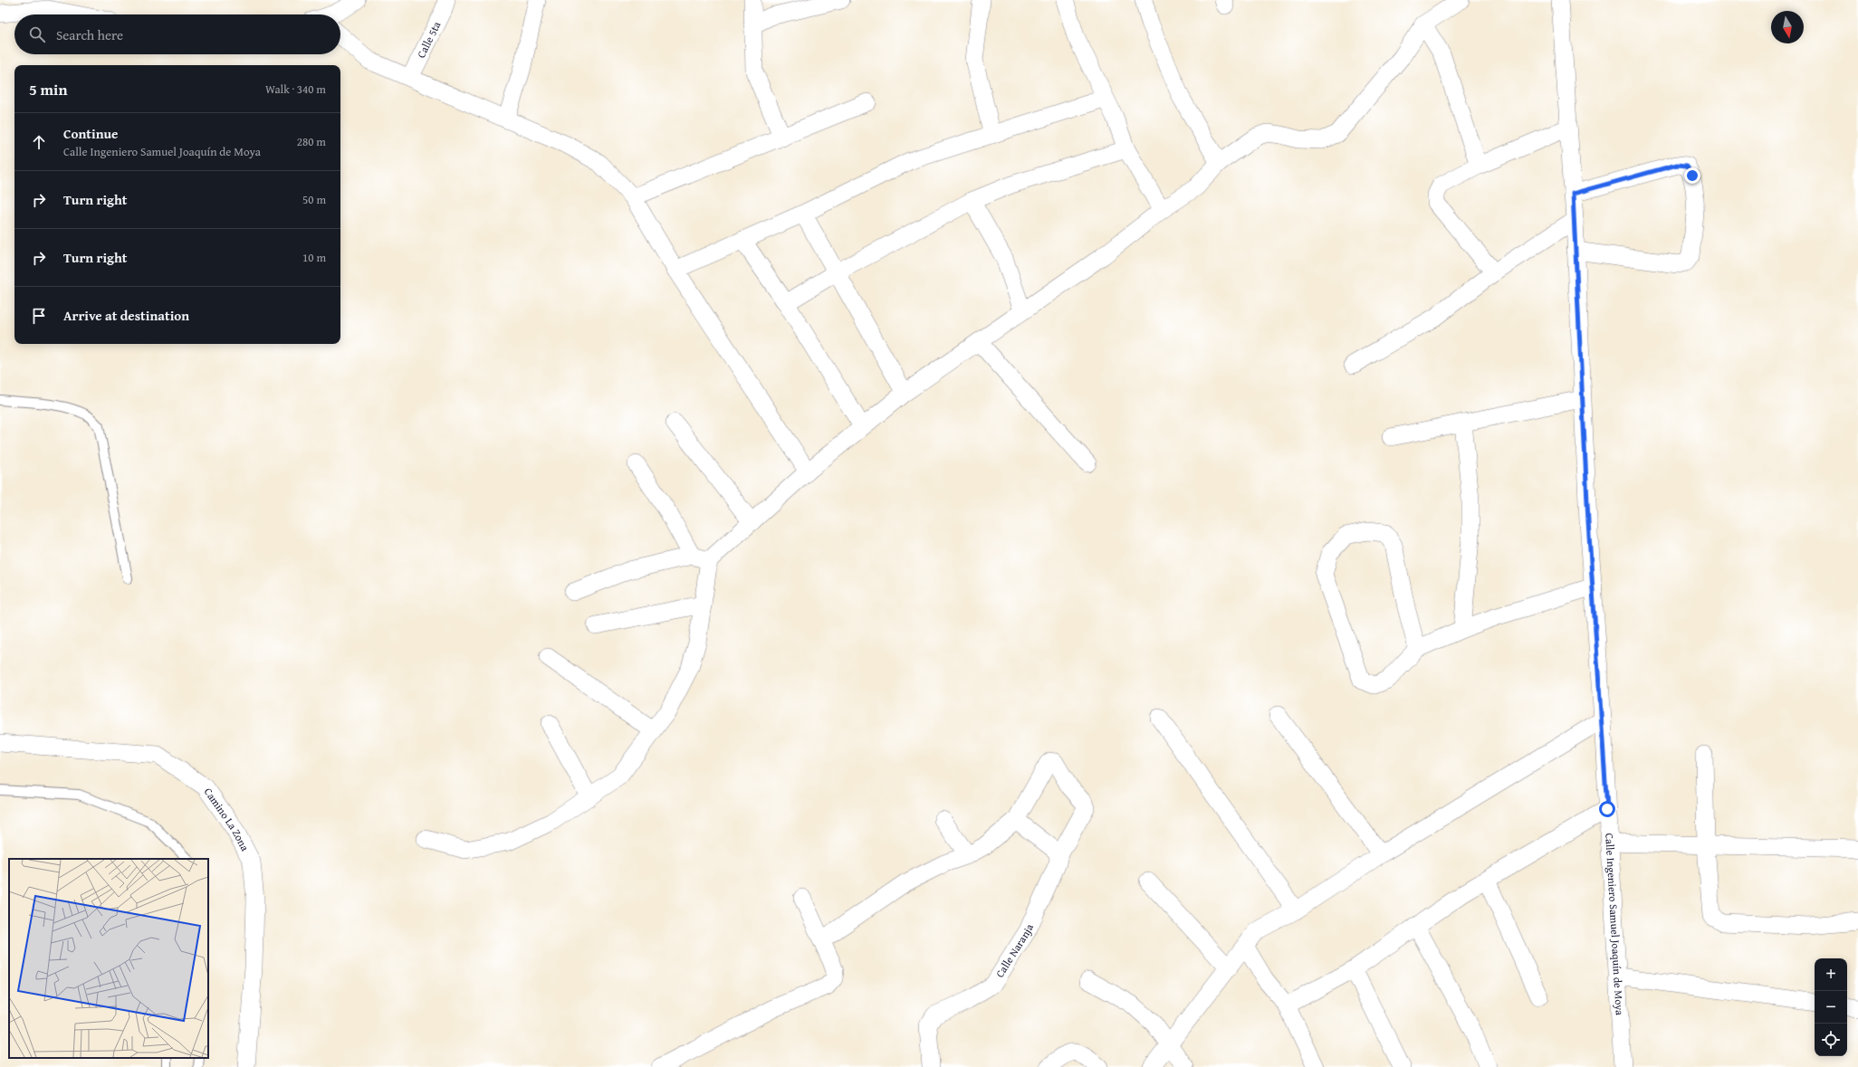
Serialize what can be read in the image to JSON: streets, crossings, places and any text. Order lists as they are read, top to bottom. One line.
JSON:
{"streets":{"street":["Calle 5ta","Camino La Zona","Calle Ingeniero Samuel Joaquín de Moya","Calle Naranja"]},"north":"bottom","page":{"search":"Search here","heading":["5 min","Walk · 340 m"],"list":[["Continue","Calle Ingeniero Samuel Joaquín de Moya","280 m"],["Turn right","50 m"],["Turn right","10 m"],"Arrive at destination"],"map_buttons":["+","−"]}}
